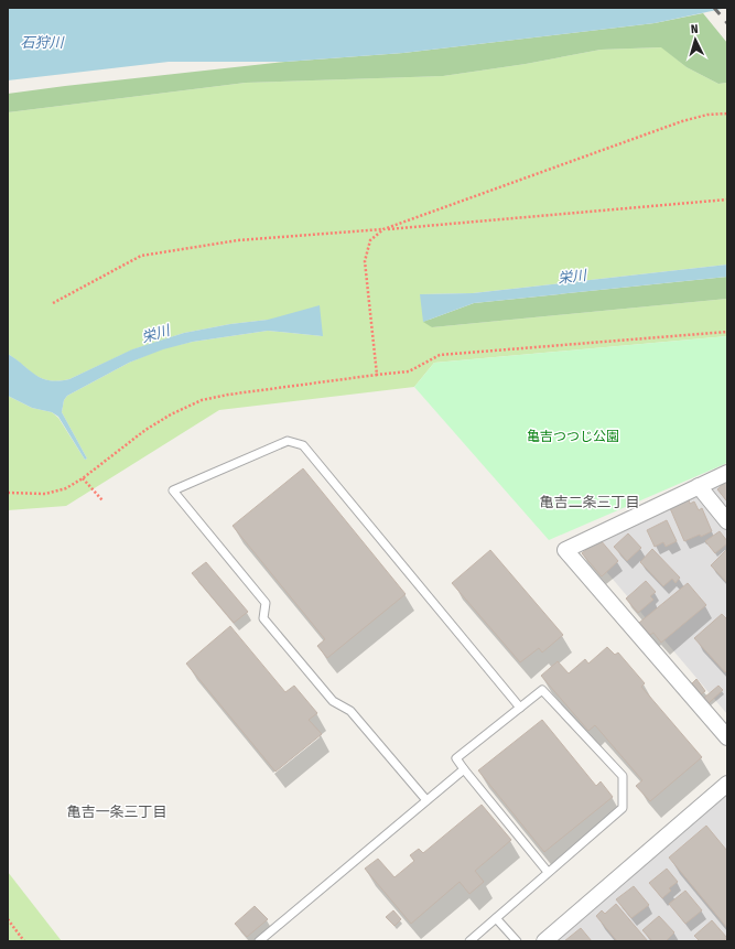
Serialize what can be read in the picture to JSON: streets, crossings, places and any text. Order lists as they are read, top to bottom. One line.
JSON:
{"districts":["亀吉二条三丁目","亀吉一条三丁目"],"water":["石狩川","栄川"],"parks":["亀吉つつじ公園"],"north":"top"}
